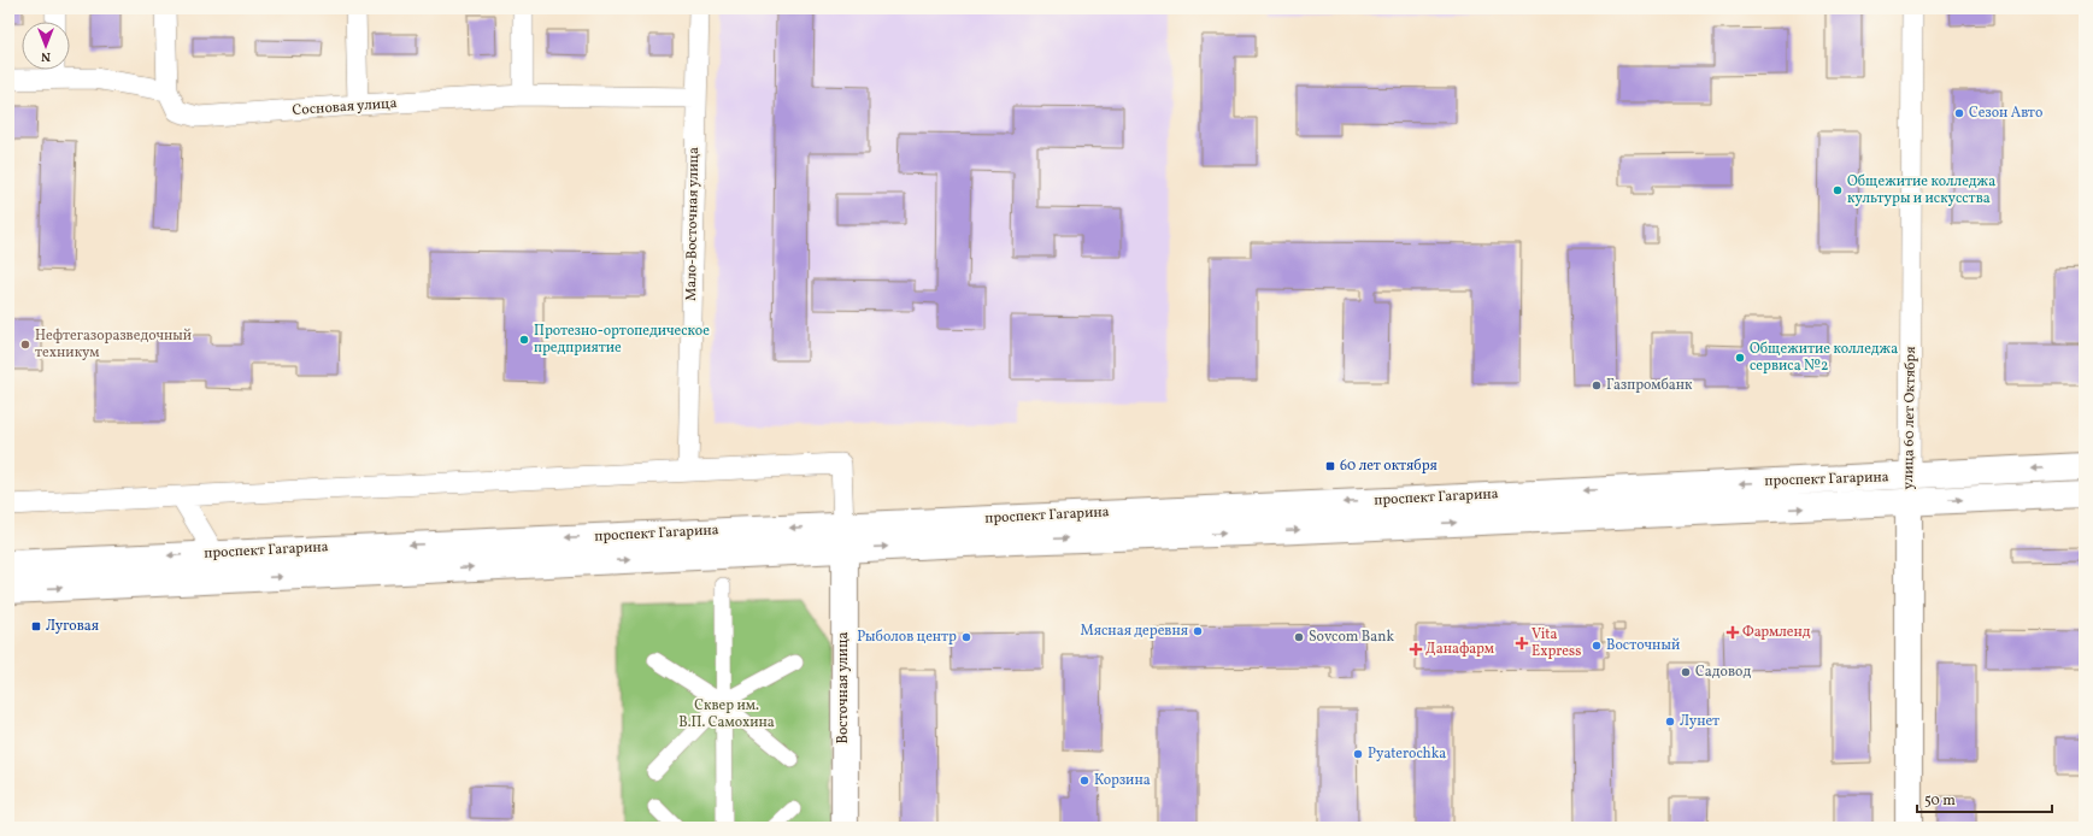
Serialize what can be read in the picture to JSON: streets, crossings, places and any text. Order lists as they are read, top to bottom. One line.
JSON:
{"streets":{"main road":["улица 60 лет Октября","проспект Гагарина","Восточная улица"],"street":["Сосновая улица","Мало-Восточная улица"]},"crossings":[["Сосновая улица","Мало-Восточная улица"],["улица 60 лет Октября","проспект Гагарина"],["проспект Гагарина","Восточная улица"]],"parks":["Сквер им. В.П. Самохина"],"places":{"other":["Сезон Авто","Общежитие колледжа культуры и искусства","Протезно-ортопедическое предприятие","Нефтегазоразведочный техникум","Общежитие колледжа сервиса №2","Газпромбанк","Мясная деревня","Рыболов центр","Sovcom Bank","Восточный","Садовод","Лунет","Pyaterochka","Корзина"],"transit":["60 лет октября","Луговая"],"health":["Фармленд","Vita Express","Данафарм"]},"scale_bar":"50 m","north":"bottom"}
